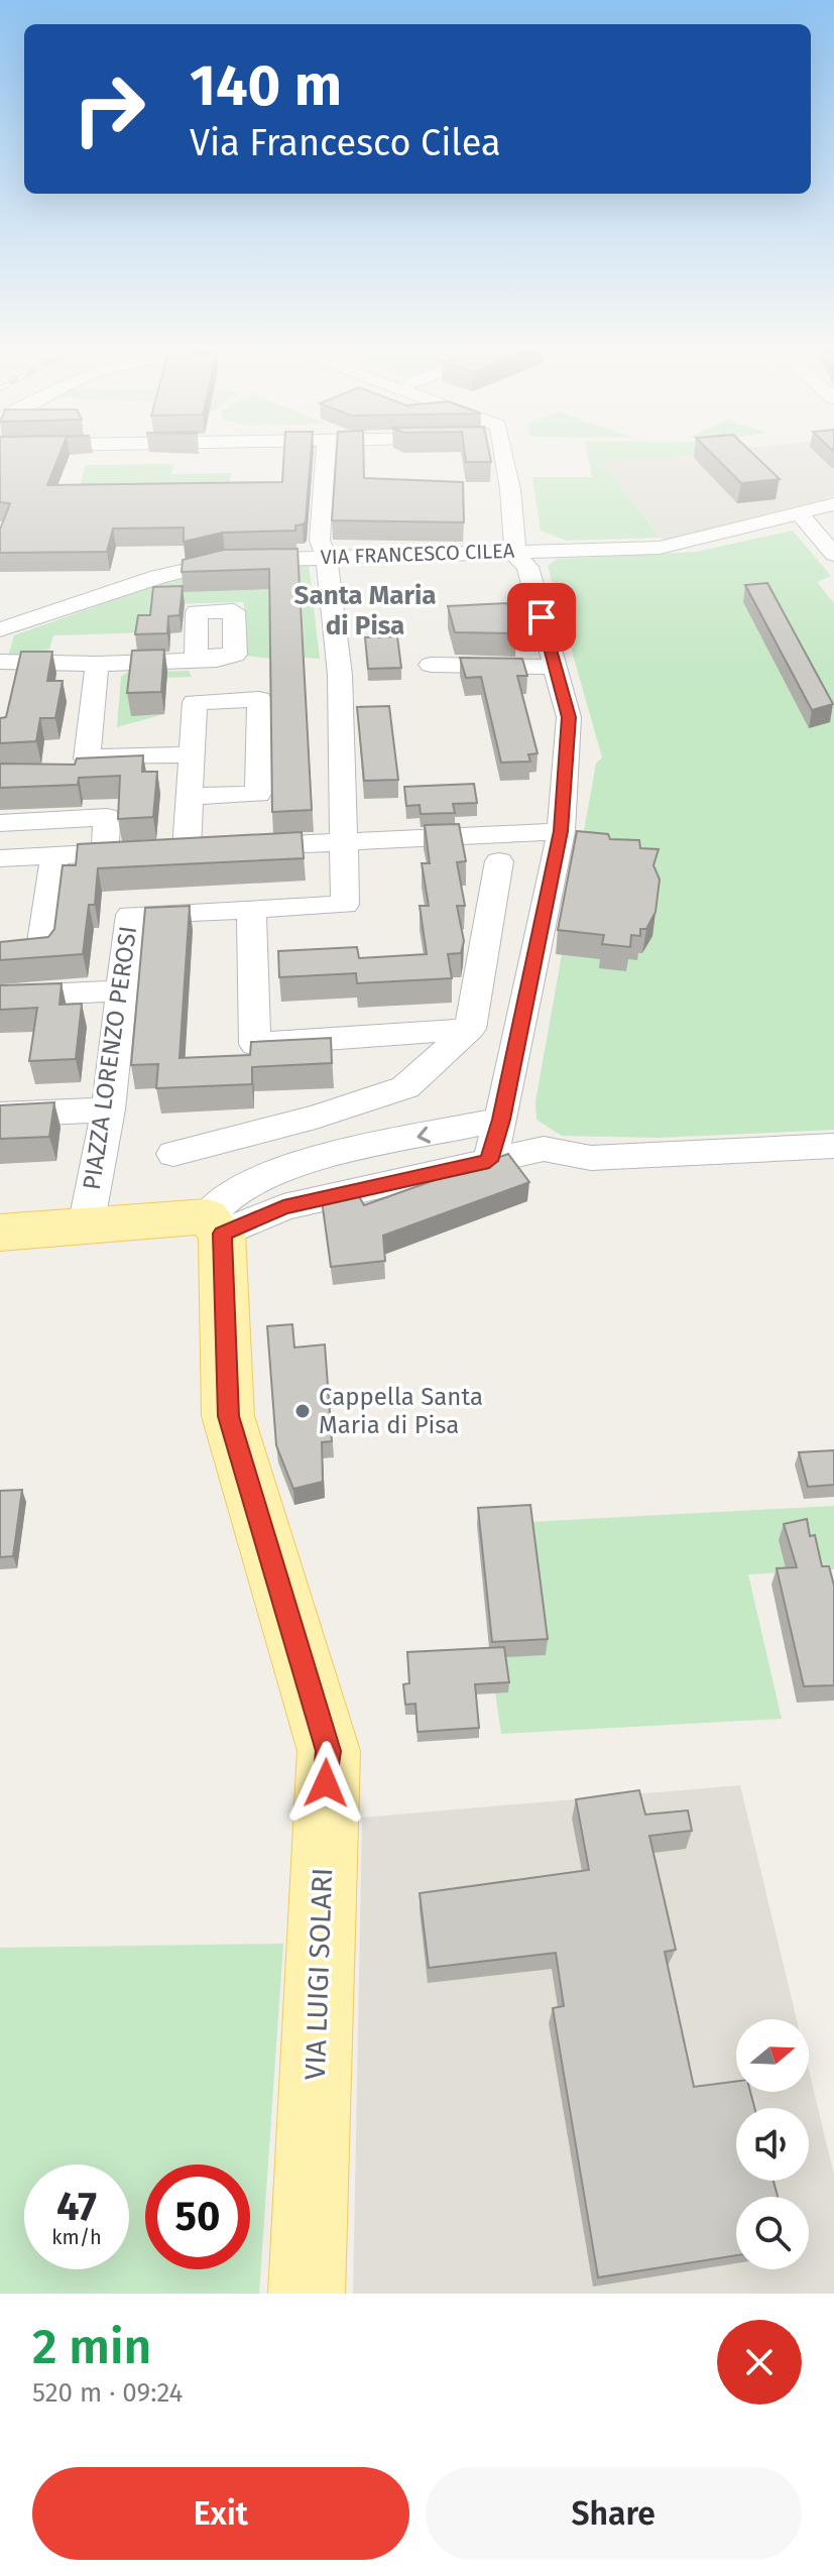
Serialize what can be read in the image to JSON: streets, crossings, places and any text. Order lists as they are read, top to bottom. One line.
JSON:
{"streets":{"main road":["VIA LUIGI SOLARI"],"street":["VIA FRANCESCO CILEA","PIAZZA LORENZO PEROSI"]},"districts":["Santa Maria di Pisa"],"places":["Cappella Santa Maria di Pisa"],"north":"right","page":{"turn":["140 m","Via Francesco Cilea"],"speed":"47 km/h","limit":"50","heading":["2 min","520 m · 09:24"],"buttons":["Exit","Share"]}}
